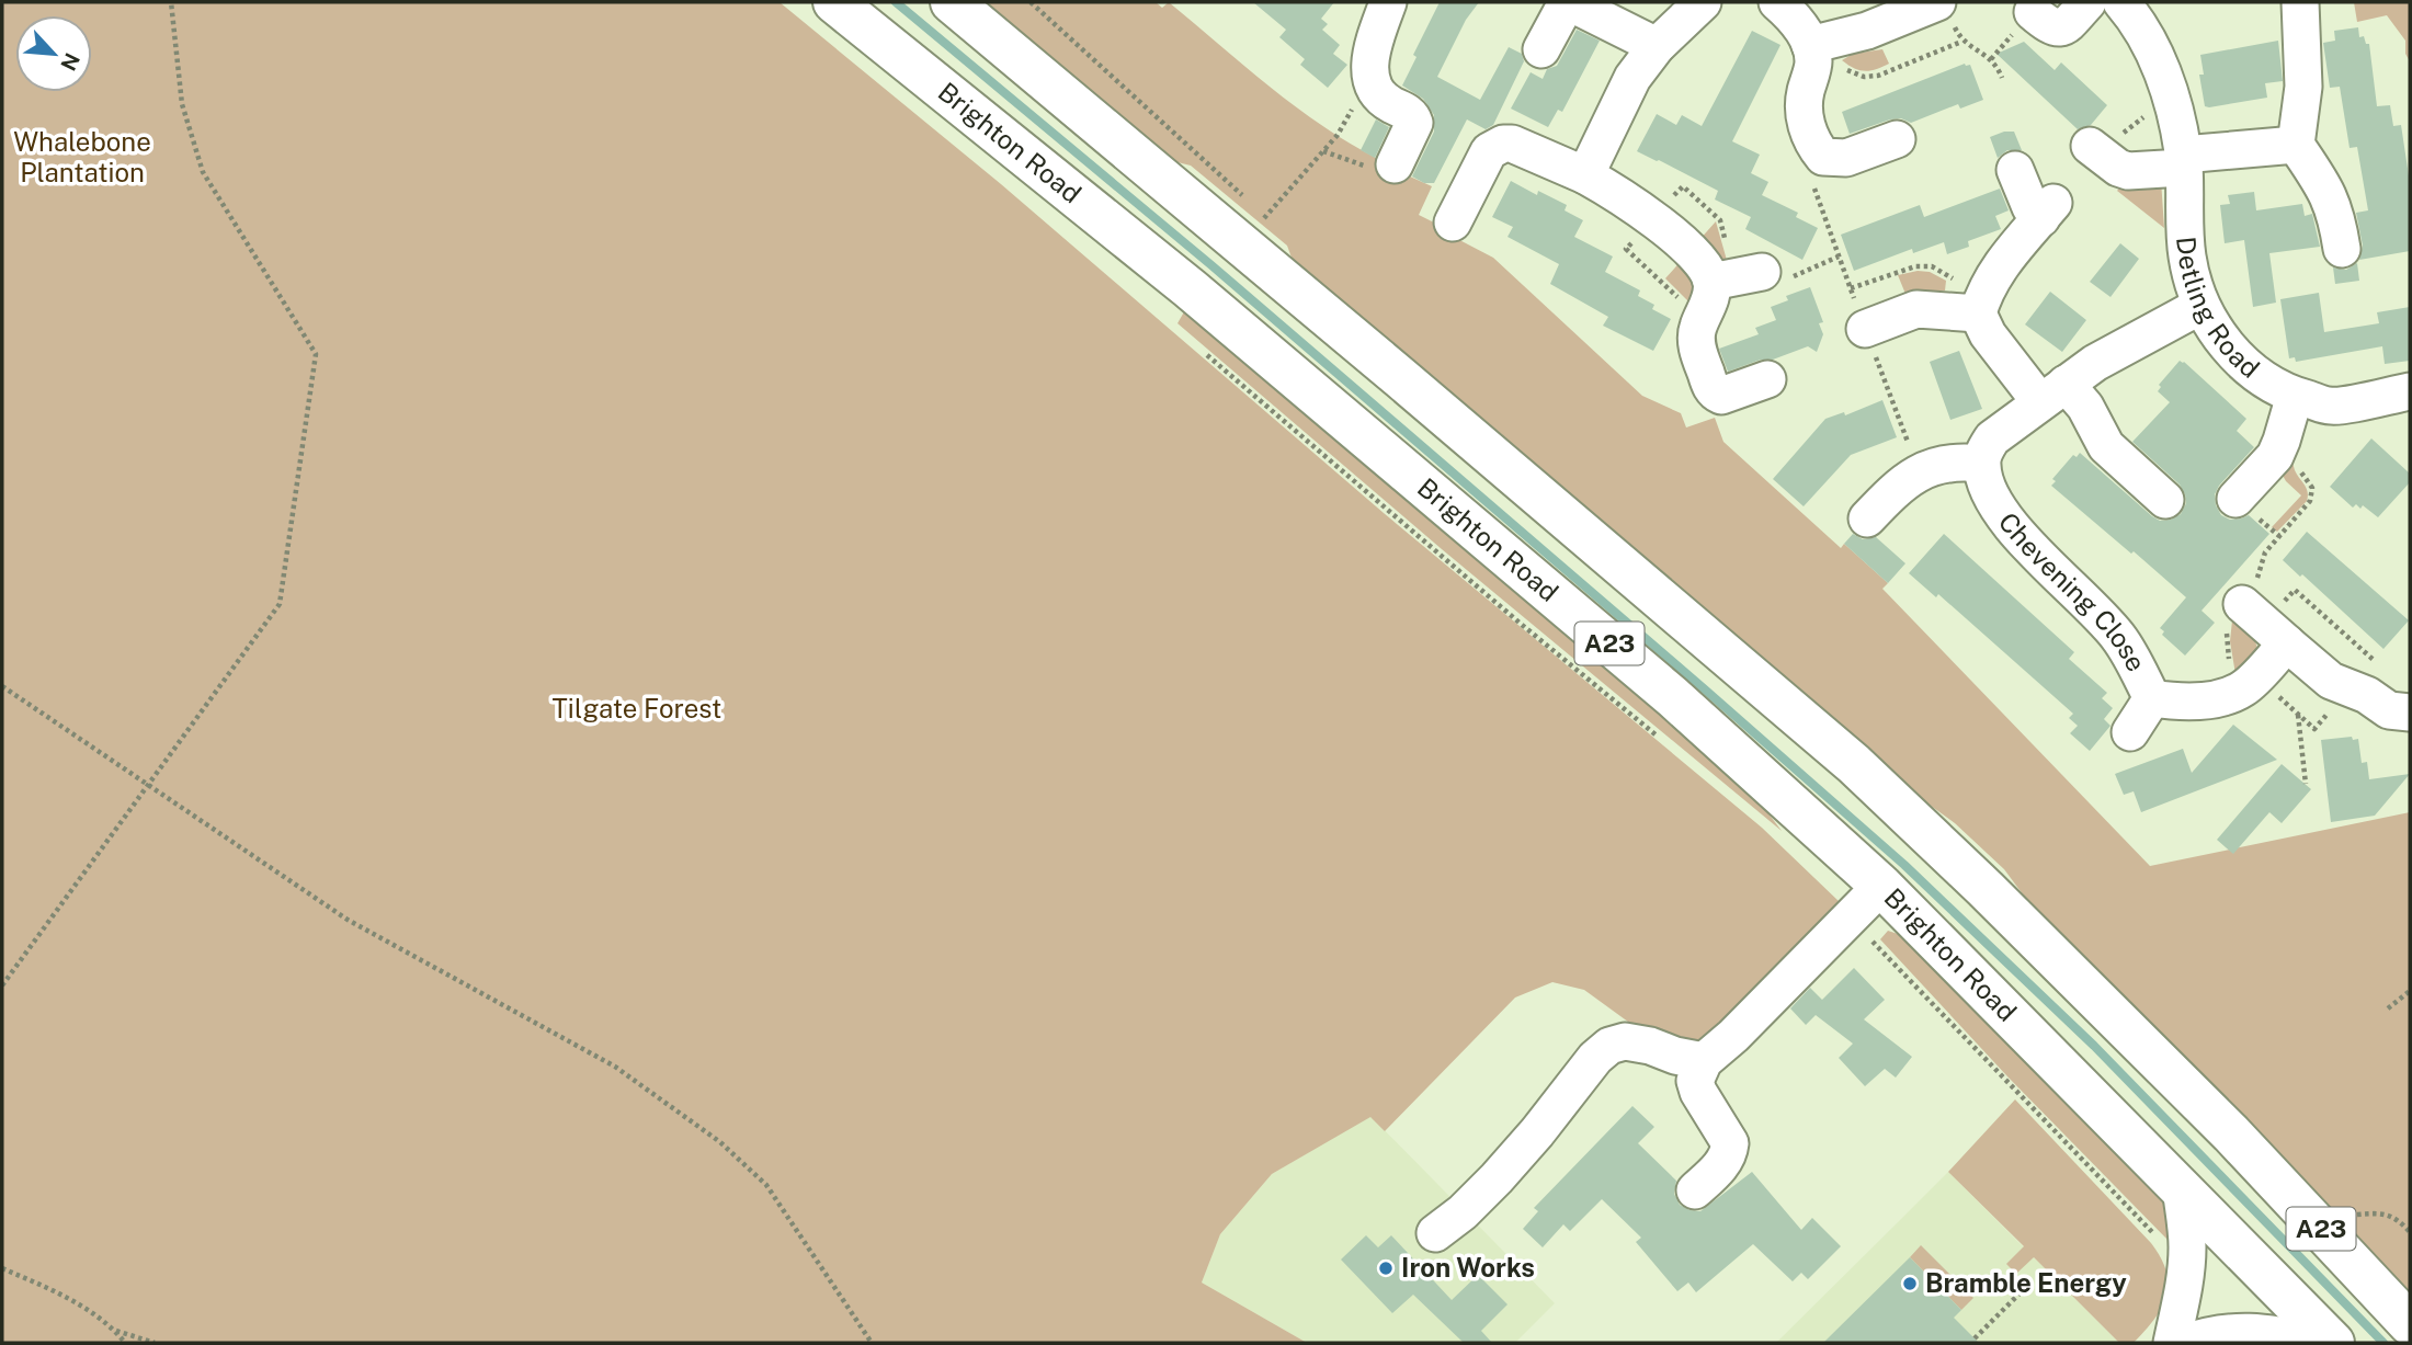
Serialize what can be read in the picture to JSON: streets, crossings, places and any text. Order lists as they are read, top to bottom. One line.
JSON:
{"streets":{"main road":["Brighton Road","A23"],"street":["Detling Road","Chevening Close"]},"parks":["Whalebone Plantation","Tilgate Forest"],"places":["Iron Works","Bramble Energy"],"north":"bottom right"}
